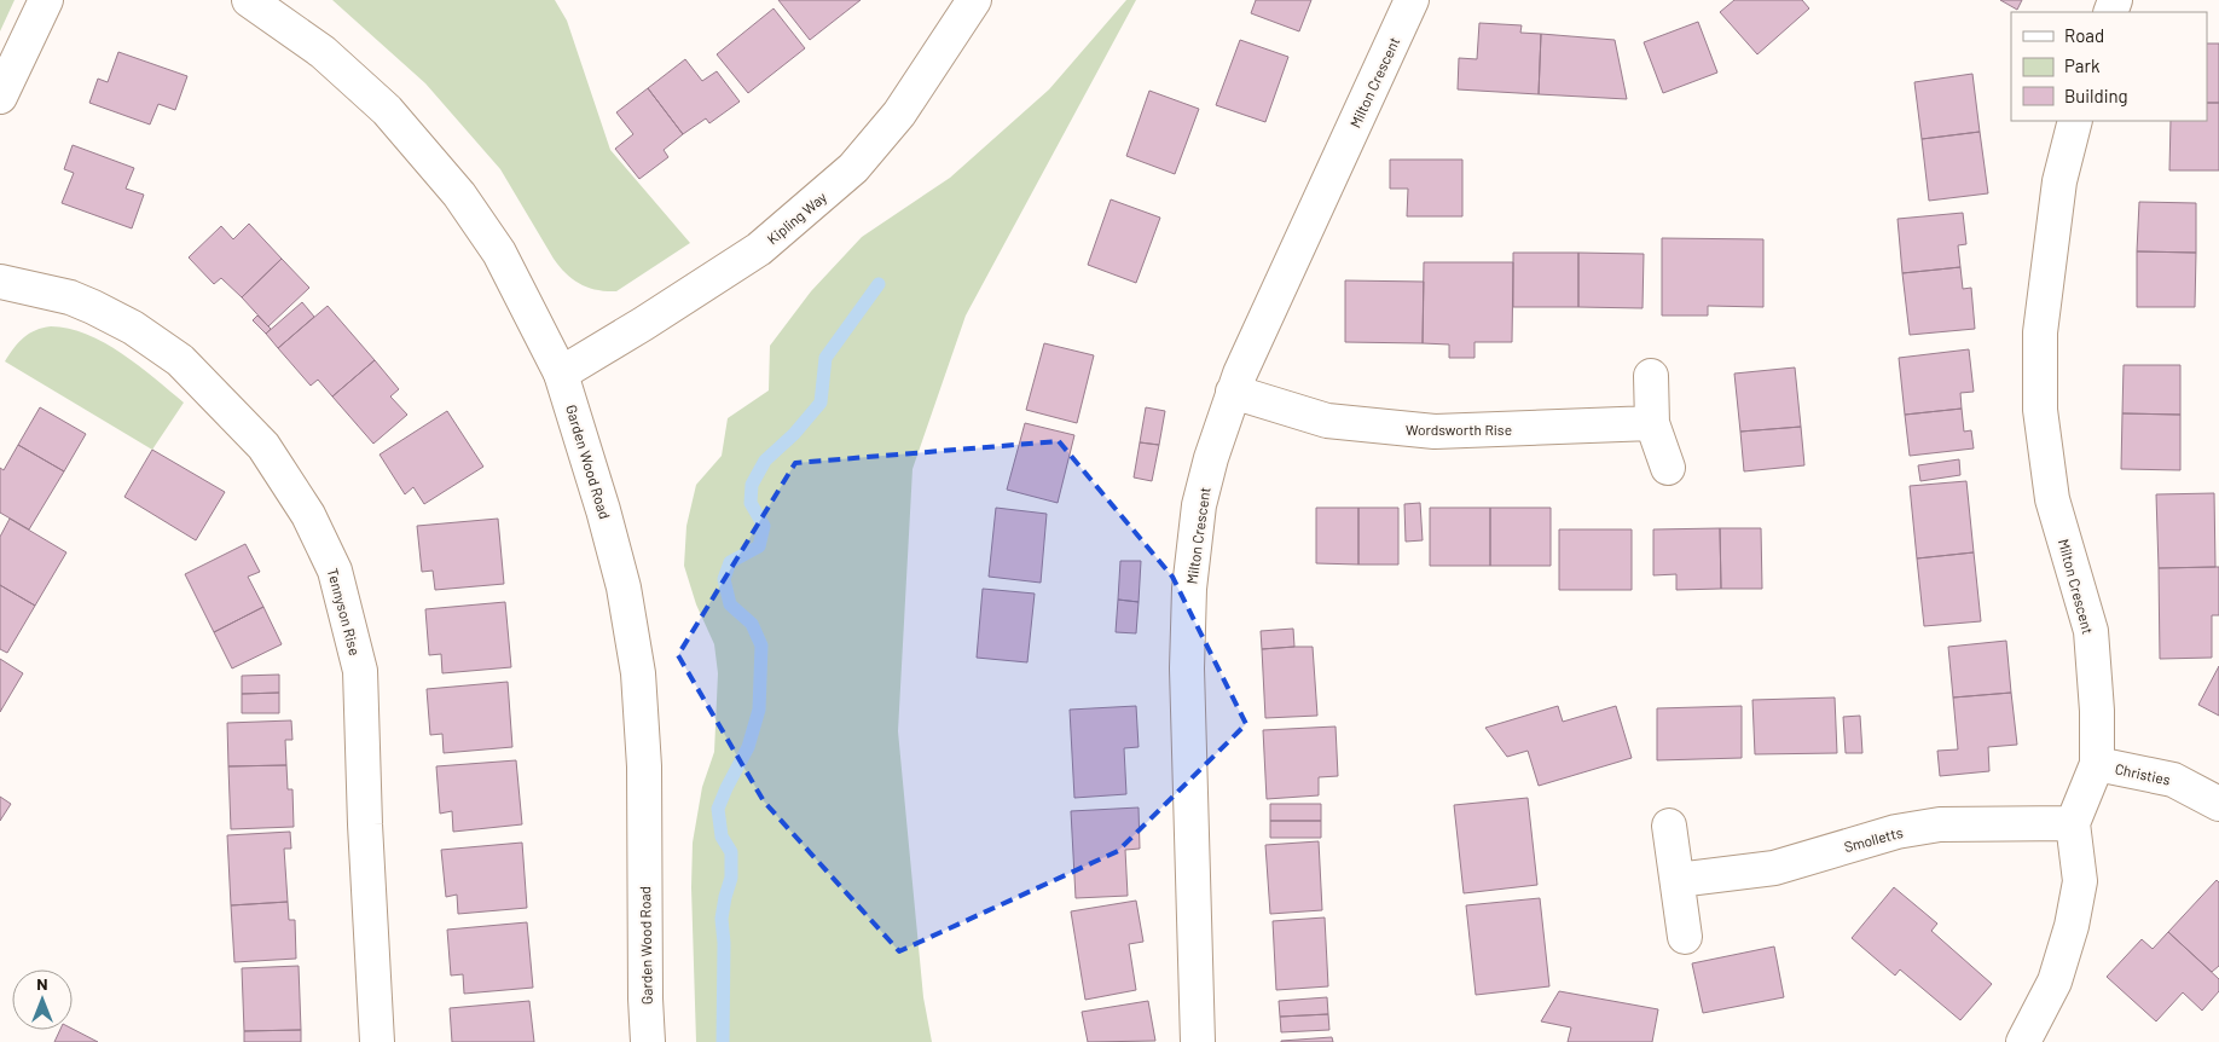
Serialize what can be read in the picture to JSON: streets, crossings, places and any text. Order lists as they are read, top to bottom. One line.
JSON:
{"streets":{"street":["Milton Crescent","Kipling Way","Wordsworth Rise","Garden Wood Road","Tennyson Rise","Christies","Smolletts"]},"crossings":[["Milton Crescent","Wordsworth Rise"],["Milton Crescent","Christies"],["Milton Crescent","Smolletts"],["Kipling Way","Garden Wood Road"]],"legend":["Road","Park","Building"],"north":"top"}
